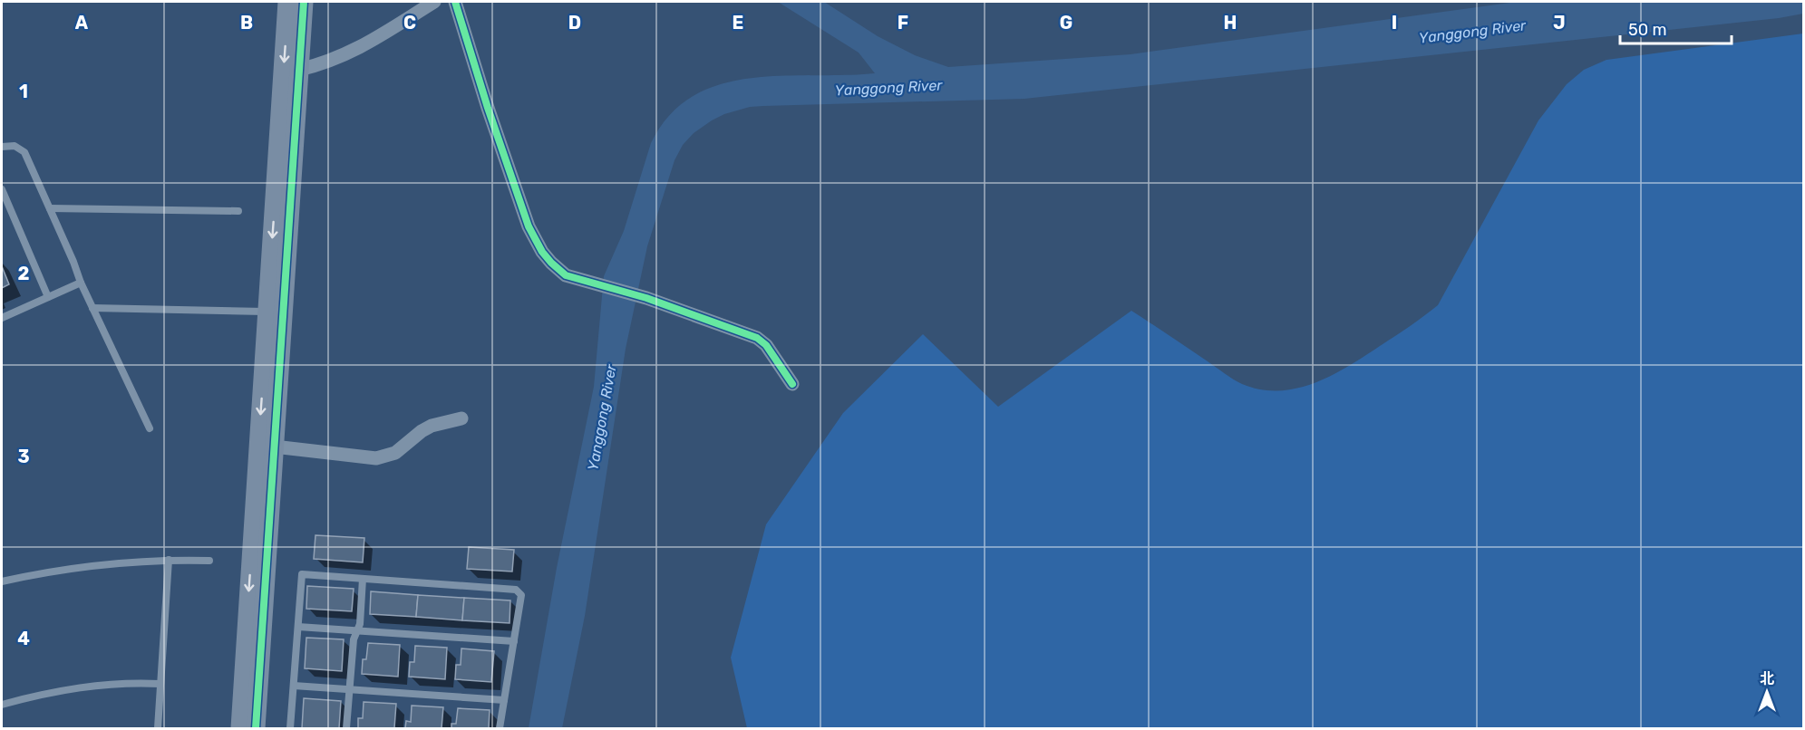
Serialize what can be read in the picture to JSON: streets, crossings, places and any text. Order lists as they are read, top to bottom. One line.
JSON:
{"water":["Yanggong River"],"scale_bar":"50 m","north":"top","grid":{"columns":["A","B","C","D","E","F","G","H","I","J"],"rows":["1","2","3","4"]}}
